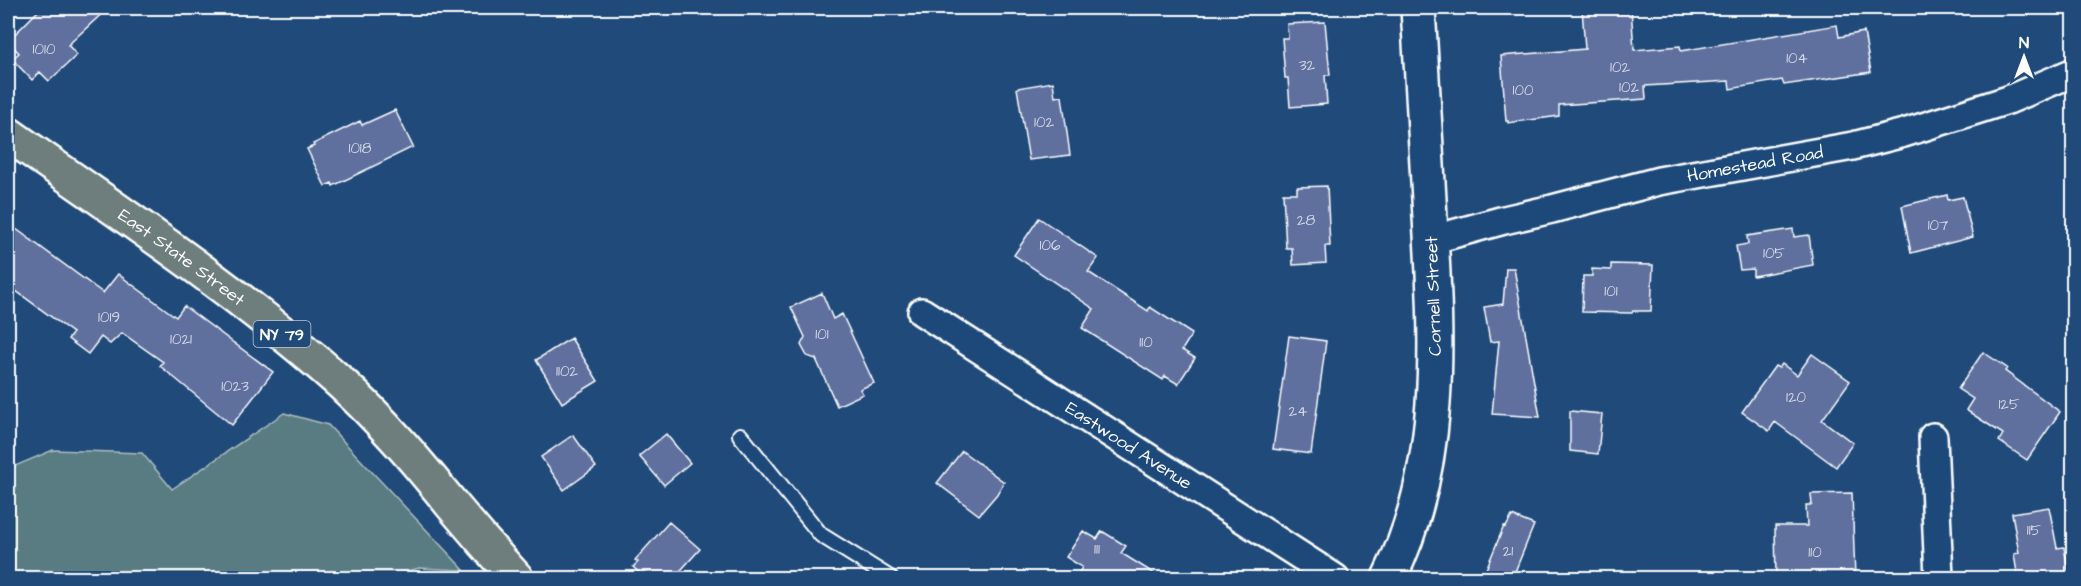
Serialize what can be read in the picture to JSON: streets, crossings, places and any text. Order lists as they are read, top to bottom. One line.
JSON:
{"streets":{"highway":["East State Street","NY 79"],"street":["Homestead Road","Cornell Street","Eastwood Avenue"]},"crossings":[["Homestead Road","Cornell Street"]],"house_numbers":["1010","104","32","102","102","100","102","1018","28","107","106","105","101","1019","101","1021","110","1102","1023","120","125","24","115","111","21","110"],"north":"top"}
